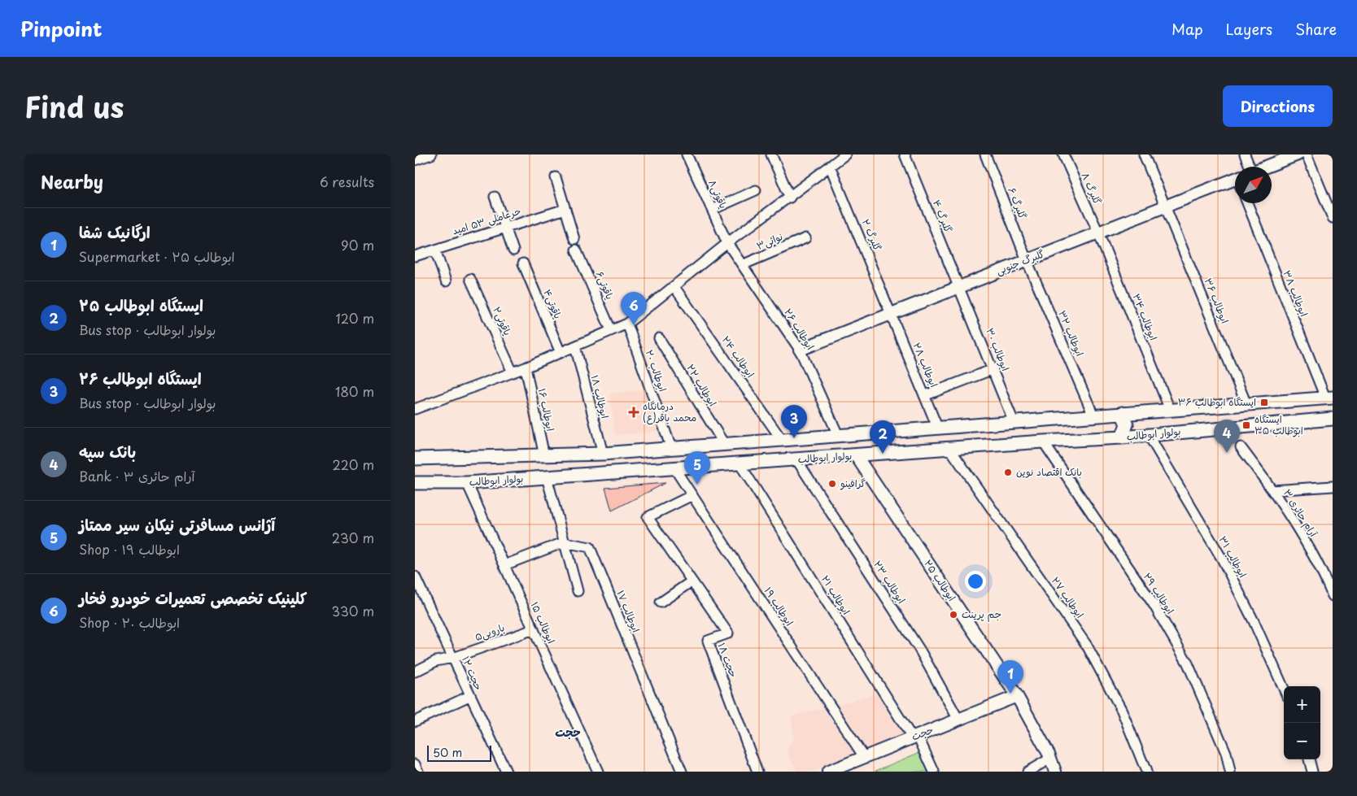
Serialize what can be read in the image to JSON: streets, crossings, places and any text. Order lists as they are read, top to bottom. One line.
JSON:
{"streets":{"main road":["بولوار ابوطالب"],"street":["گلبرگ ۸","یاقوتی۸","گلبرگ ۶","گلبرگ ۴","حرعاملی ۵۳ امید","گلبرگ ۲","نوائی۳","گلبرگ جنوبی","یاقوتی۶","ابوطالب ۳۸","ابوطالب ۳۶","یاقوتی۴","ابوطالب ۳۴","یاقوتی۲","ابوطالب ۲۶","ابوطالب ۳۲","ابوطالب ۳۰","ابوطالب ۲۴","ابوطالب ۲۸","ابوطالب ۲۰","ابوطالب ۲۲","ابوطالب ۱۸","ابوطالب ۱۶","آرام حائری ۳","ابوطالب ۳۱","ابوطالب ۲۵","ابوطالب ۲۳","ابوطالب ۲۹","ابوطالب ۲۱","ابوطالب ۲۷","ابوطالب ۱۹","ابوطالب ۱۷","ابوطالب ۱۵","بارویی۵","حجت ۱۸","حجت ۱۲","حجت"]},"crossings":[["گلبرگ ۸","گلبرگ جنوبی"],["گلبرگ ۸","ابوطالب ۳۴"],["یاقوتی۸","ابوطالب ۲۶"],["گلبرگ ۶","گلبرگ جنوبی"],["گلبرگ ۶","ابوطالب ۳۲"],["گلبرگ ۴","گلبرگ جنوبی"],["گلبرگ ۴","ابوطالب ۳۰"],["گلبرگ ۲","گلبرگ جنوبی"],["گلبرگ ۲","ابوطالب ۲۸"],["نوائی۳","ابوطالب ۲۶"],["گلبرگ جنوبی","ابوطالب ۳۶"],["گلبرگ جنوبی","ابوطالب ۳۴"],["گلبرگ جنوبی","ابوطالب ۲۶"],["گلبرگ جنوبی","ابوطالب ۳۲"],["گلبرگ جنوبی","ابوطالب ۳۰"],["گلبرگ جنوبی","ابوطالب ۲۸"],["بولوار ابوطالب","ابوطالب ۳۱"],["بولوار ابوطالب","ابوطالب ۲۵"],["بولوار ابوطالب","ابوطالب ۲۳"],["بولوار ابوطالب","ابوطالب ۲۹"],["بولوار ابوطالب","ابوطالب ۲۱"],["بولوار ابوطالب","ابوطالب ۲۷"],["بولوار ابوطالب","ابوطالب ۱۹"],["بولوار ابوطالب","ابوطالب ۱۵"],["ابوطالب ۲۵","حجت"],["ابوطالب ۲۳","حجت"],["ابوطالب ۲۱","حجت"],["ابوطالب ۱۹","حجت ۱۸"],["ابوطالب ۱۹","حجت"],["ابوطالب ۱۵","بارویی۵"],["بارویی۵","حجت ۱۲"]],"districts":["حجت"],"places":{"transit":["ایستگاه ابوطالب ۳۶","ایستگاه ابوطالب ۳۵"],"health":["درمانگاه محمد باقر(ع)"],"other":["بانک اقتصاد نوین","گرافینو","جم پرینت"]},"scale_bar":"50 m","north":"top right","page":{"header":"Pinpoint","nav":["Map","Layers","Share"],"title":"Find us","buttons":"Directions","heading":["Nearby","6 results"],"list":[{"mark":"1","name":"ارگانیک شفا","note":"Supermarket · ابوطالب ۲۵","value":"90 m"},{"mark":"2","name":"ایستگاه ابوطالب ۲۵","note":"Bus stop · بولوار ابوطالب","value":"120 m"},{"mark":"3","name":"ایستگاه ابوطالب ۲۶","note":"Bus stop · بولوار ابوطالب","value":"180 m"},{"mark":"4","name":"بانک سپه","note":"Bank · آرام حائری ۳","value":"220 m"},{"mark":"5","name":"آژانس مسافرتی نیکان سیر ممتاز","note":"Shop · ابوطالب ۱۹","value":"230 m"},{"mark":"6","name":"کلینیک تخصصی تعمیرات خودرو فخار","note":"Shop · ابوطالب ۲۰","value":"330 m"}],"pins":["6","3","4","2","5","1"],"map_buttons":["+","−"],"scale":"50 m"}}
